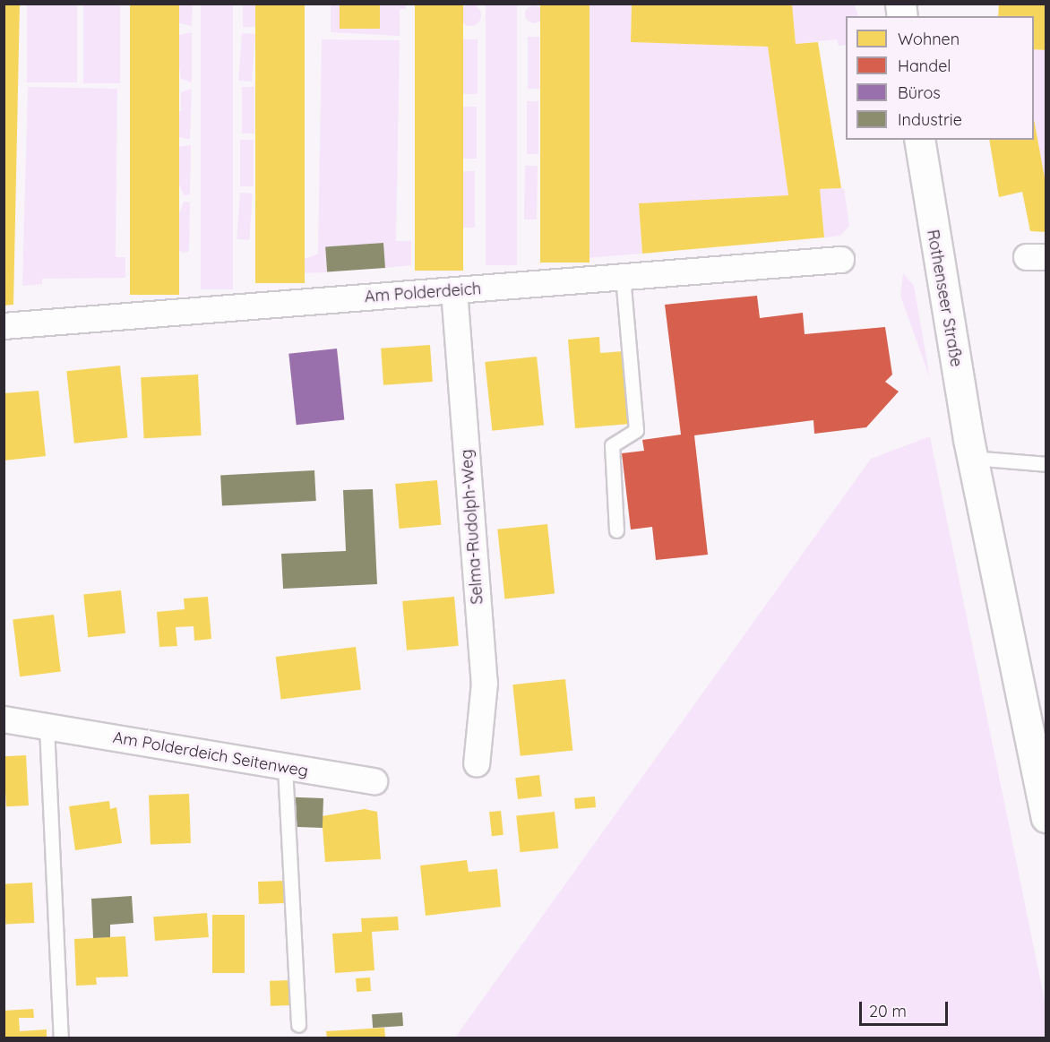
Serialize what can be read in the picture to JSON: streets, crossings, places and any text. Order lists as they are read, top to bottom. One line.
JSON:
{"streets":{"street":["Am Polderdeich","Rothenseer Straße","Selma-Rudolph-Weg","Am Polderdeich Seitenweg"]},"crossings":[["Am Polderdeich","Selma-Rudolph-Weg"]],"legend":["Wohnen","Handel","Büros","Industrie"],"scale_bar":"20 m"}
